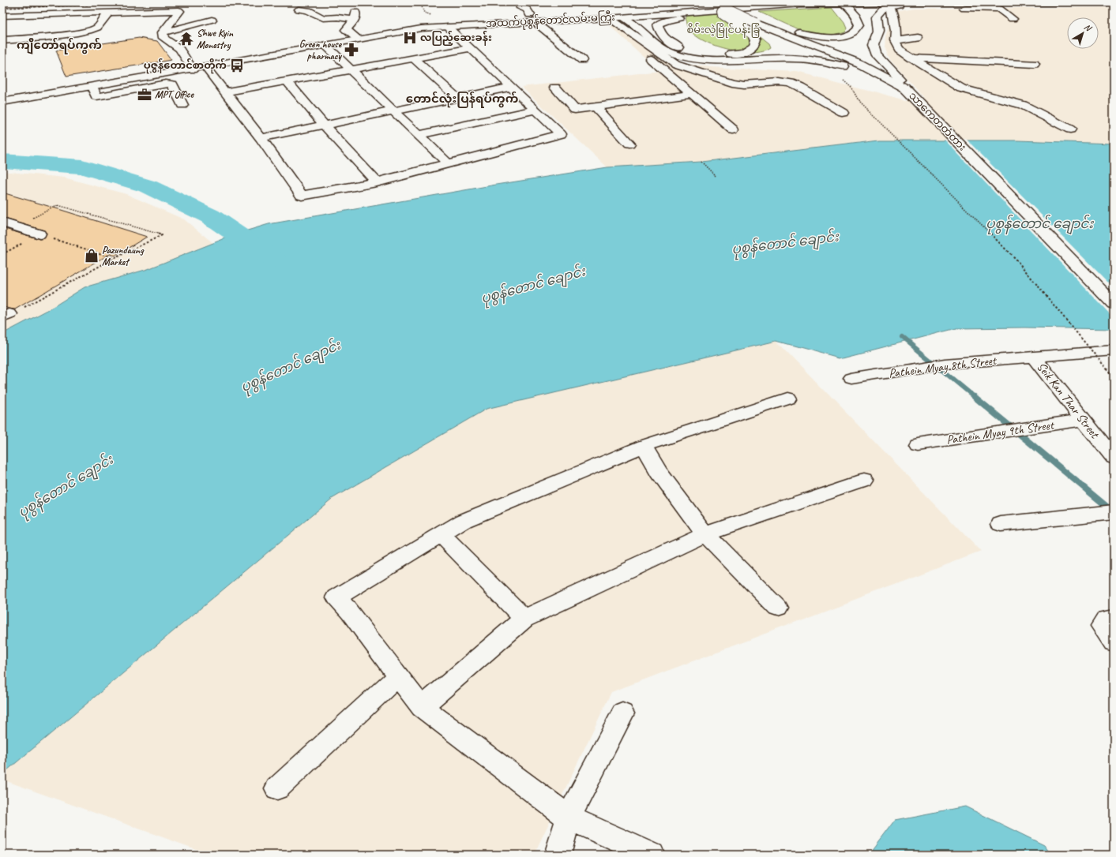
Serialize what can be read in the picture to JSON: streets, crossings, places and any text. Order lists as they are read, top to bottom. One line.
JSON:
{"streets":{"street":["အထက်ပုစွန်တောင်လမ်းမကြီး","သာကေတတံတား","Pathein Myay 8th Street","Seik Kan Thar Street","Pathein Myay 9th Street"]},"crossings":[["Pathein Myay 8th Street","Seik Kan Thar Street"],["Seik Kan Thar Street","Pathein Myay 9th Street"]],"districts":["ကျီတော်ရပ်ကွက်","တောင်လုံးပြန်ရပ်ကွက်"],"water":["ပုစွန်တောင် ချောင်း"],"parks":["စိမ်းလဲ့မြိုင်ပန်းခြံ"],"places":{"hospital":["လပြည့်ဆေးခန်း"],"temple":["Shwe Kyin Monestry"],"pharmacy":["Green house pharmacy"],"bus stop":["ပုဇွန်တောင်စာတိုက်"],"office":["MPT Office"],"shop":["Pazundaung Market"]},"north":"top right"}
